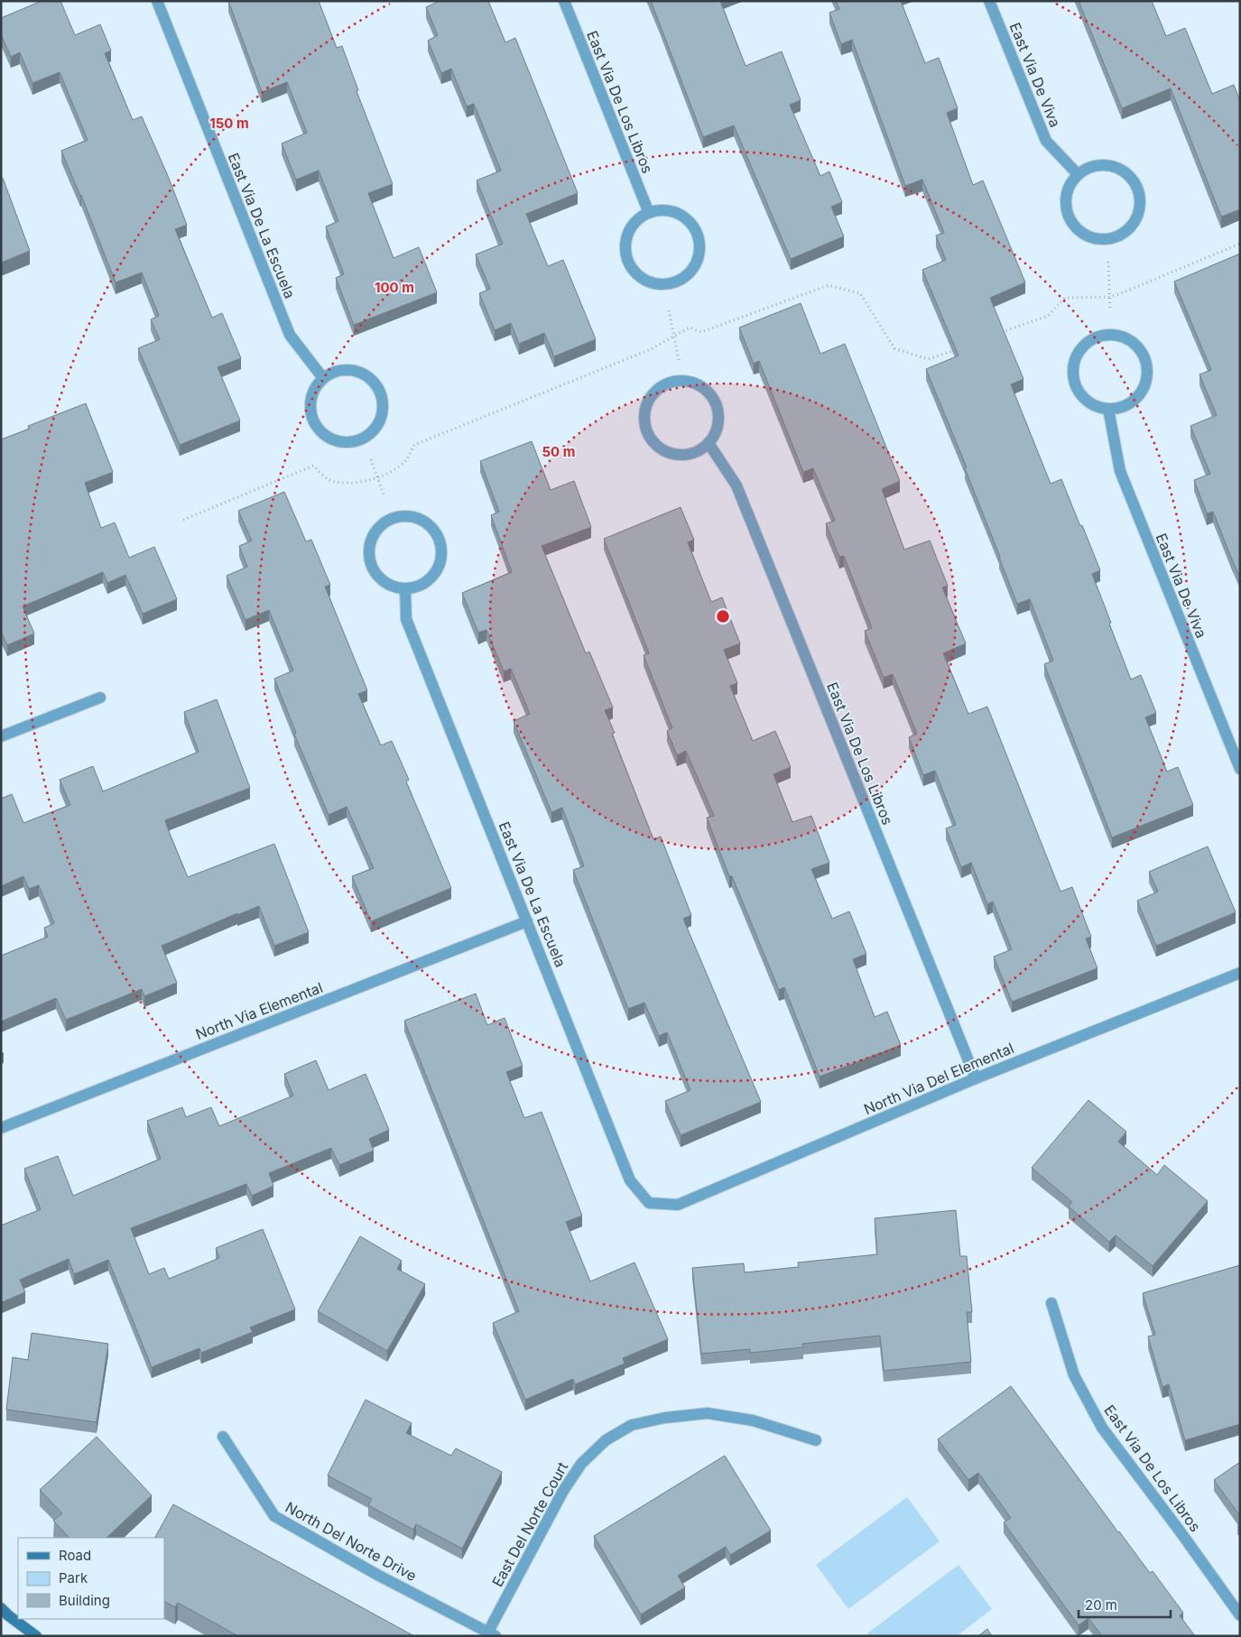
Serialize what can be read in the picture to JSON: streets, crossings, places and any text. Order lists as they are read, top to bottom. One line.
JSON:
{"streets":{"street":["East Via De Viva","East Via De Los Libros","East Via De La Escuela","North Via Elemental","North Via Del Elemental","East Del Norte Court","North Del Norte Drive"]},"crossings":[["East Via De Los Libros","North Via Del Elemental"],["East Via De La Escuela","North Via Elemental"],["East Via De La Escuela","North Via Del Elemental"],["East Del Norte Court","North Del Norte Drive"]],"legend":["Road","Park","Building"],"scale_bar":"20 m","rings":["150 m","100 m","50 m"]}
